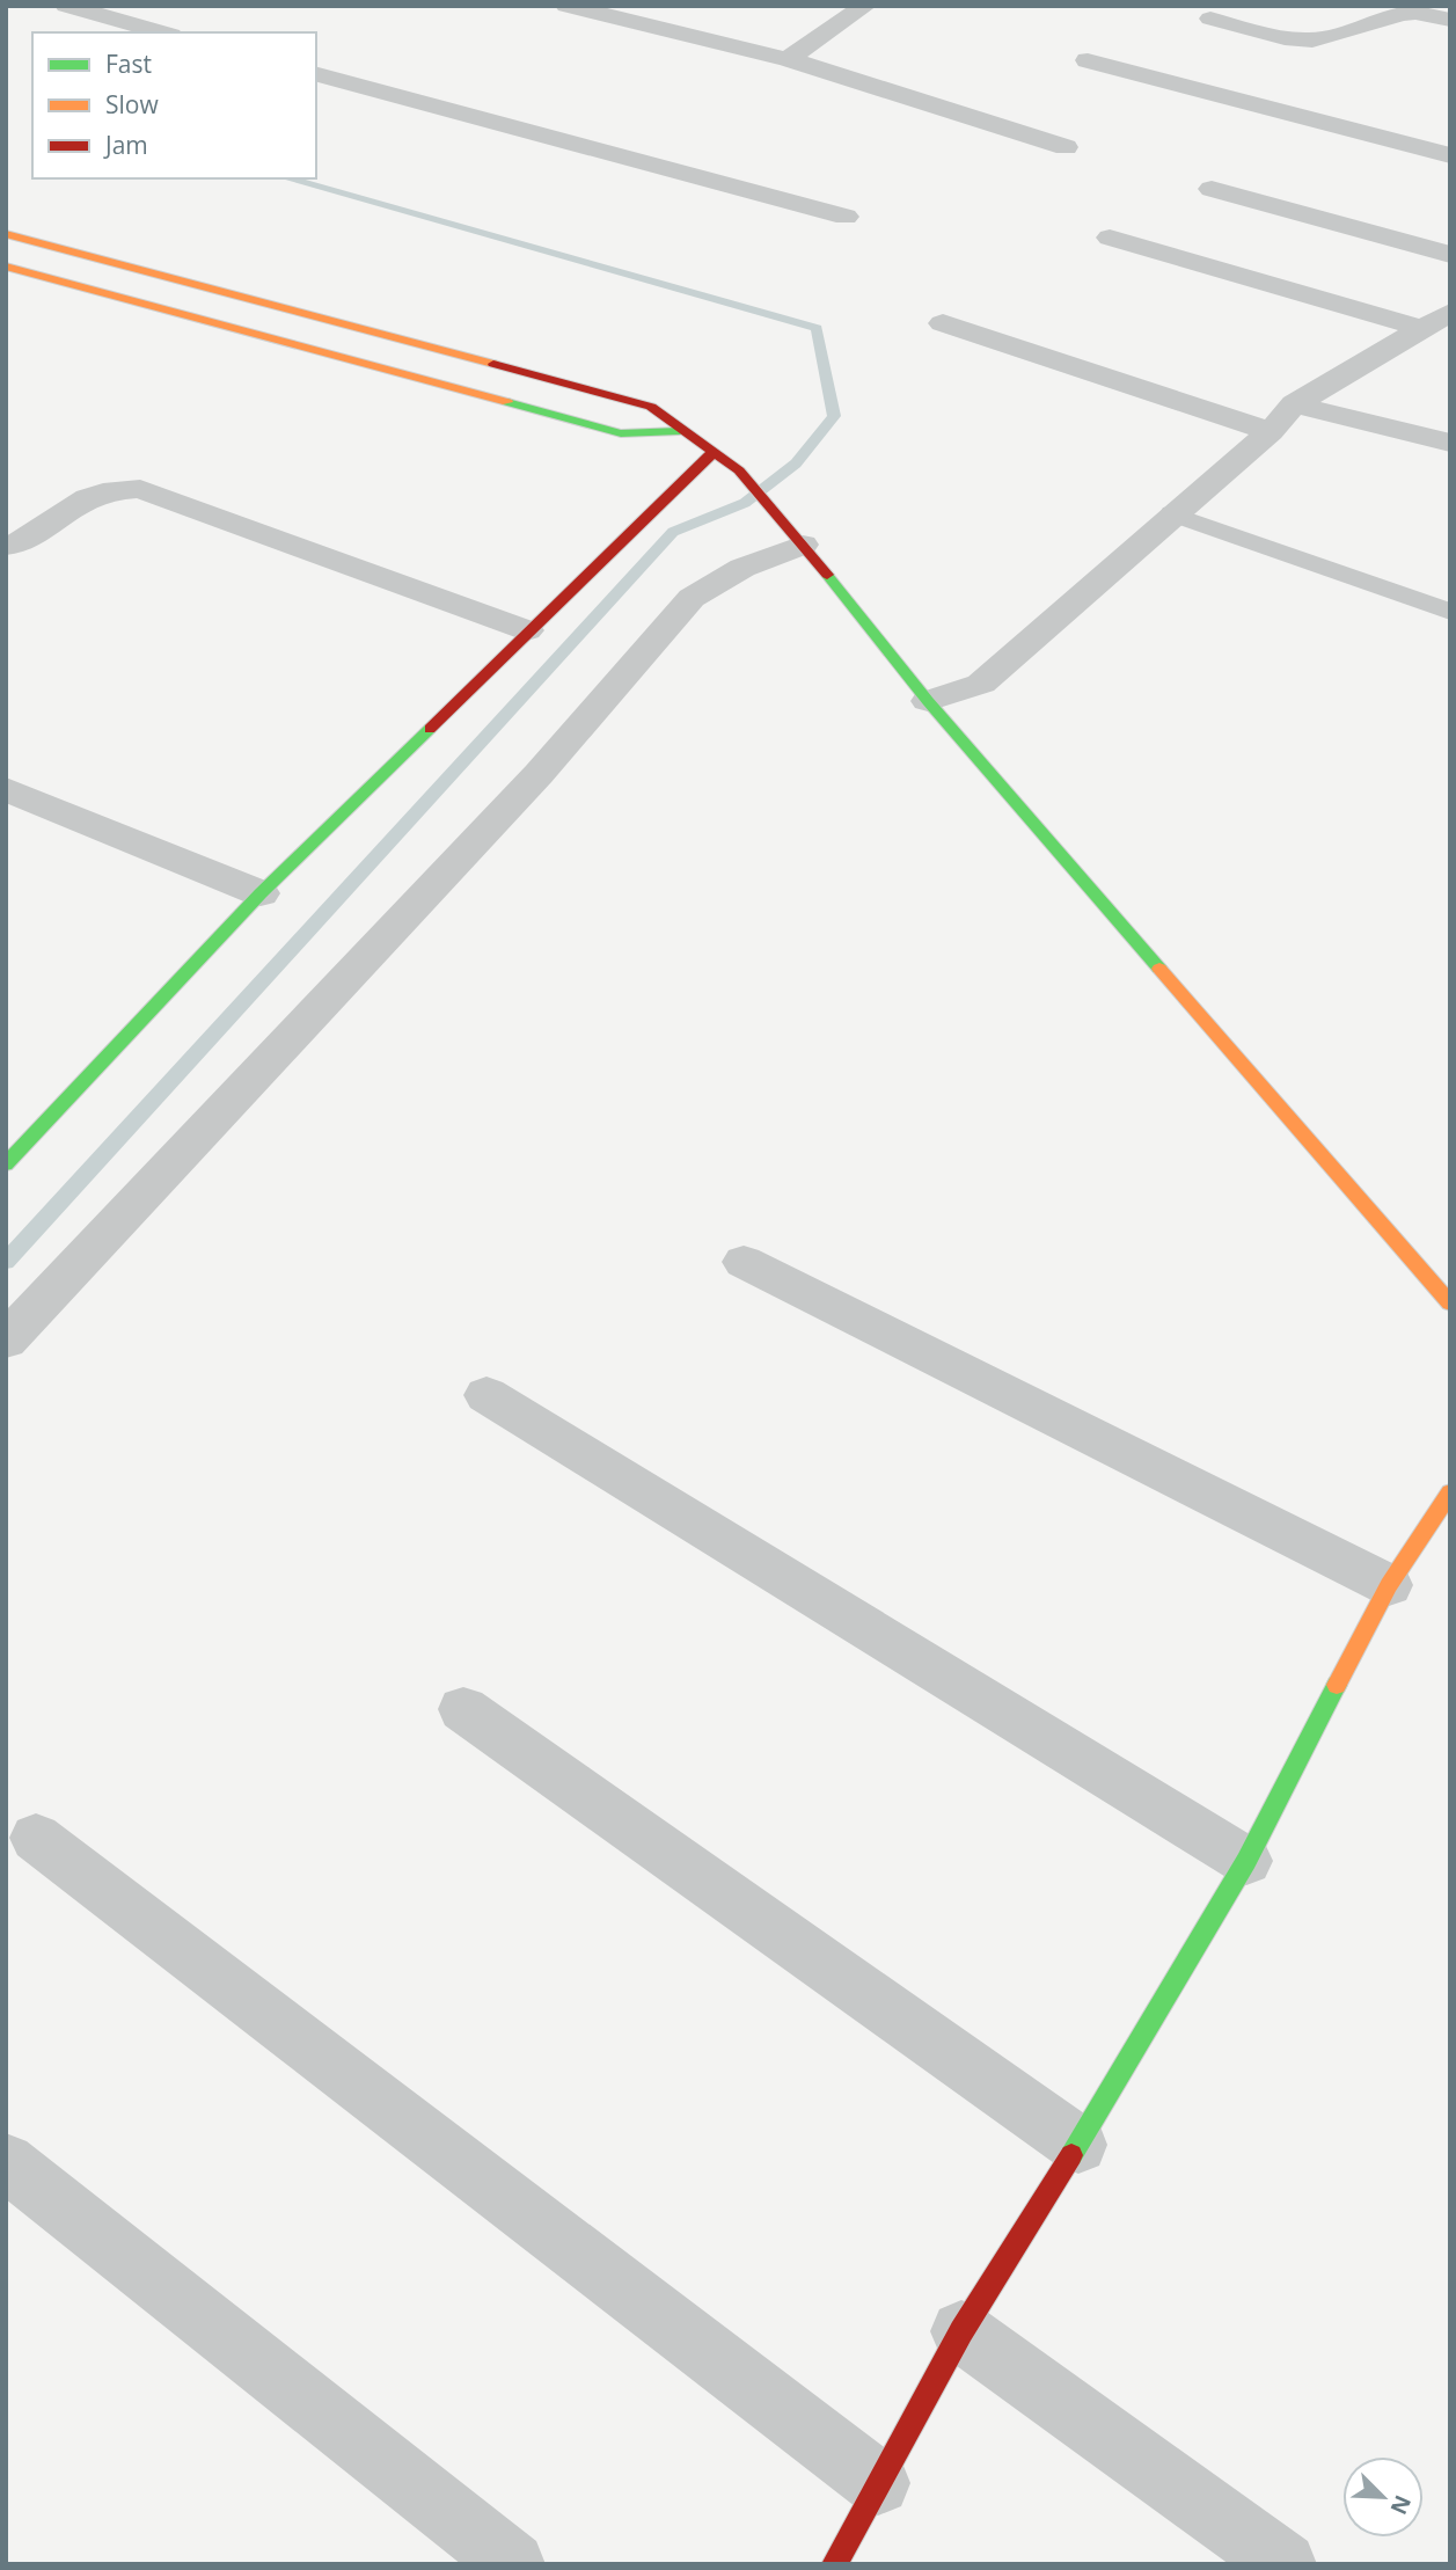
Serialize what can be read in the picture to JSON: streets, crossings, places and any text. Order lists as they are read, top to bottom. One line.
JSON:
{"legend":["Fast","Slow","Jam"],"north":"bottom right"}
